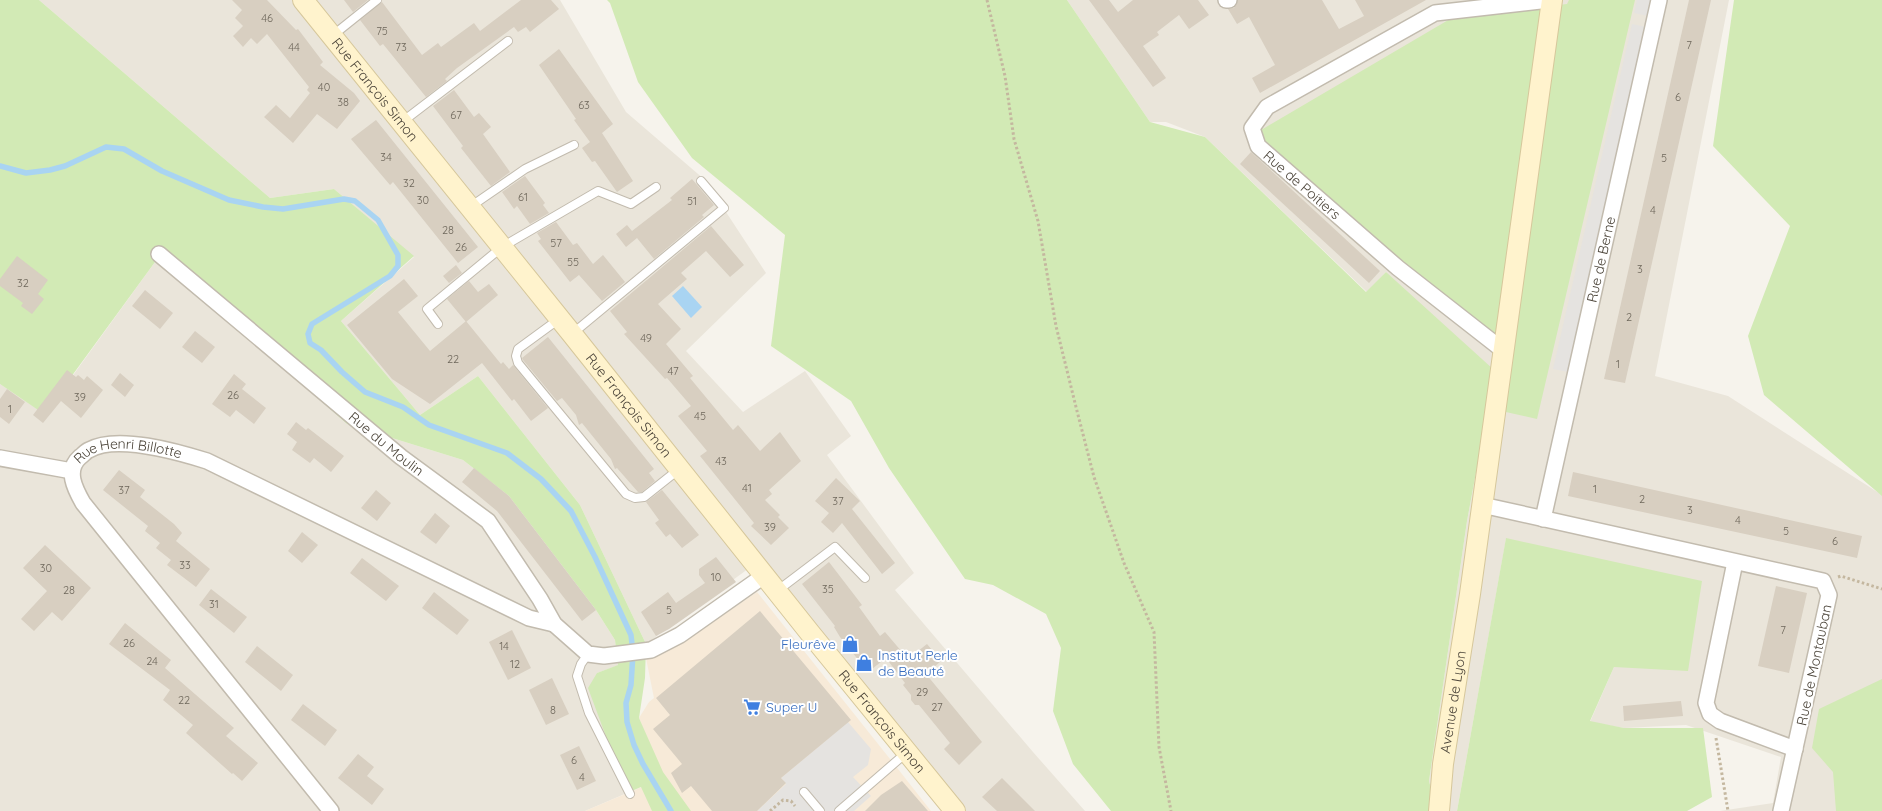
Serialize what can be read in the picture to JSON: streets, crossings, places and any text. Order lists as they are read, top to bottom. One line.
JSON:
{"streets":{"main road":["Rue François Simon","Avenue de Lyon"],"street":["Rue de Poitiers","Rue de Berne","Rue du Moulin","Rue Henri Billotte","Rue de Montauban"]},"crossings":[["Rue de Poitiers","Avenue de Lyon"],["Rue du Moulin","Rue Henri Billotte"]],"places":{"shop":["Fleurêve","Institut Perle de Beauté"],"supermarket":["Super U"]},"house_numbers":["46","75","7","44","73","40","6","38","63","67","34","5","32","61","30","51","4","28","57","26","55","3","32","2","49","22","1","47","26","39","1","45","43","41","1","37","2","37","3","4","39","5","6","33","30","10","35","28","31","5","7","26","14","24","12","29","22","27","8","6","4"]}
